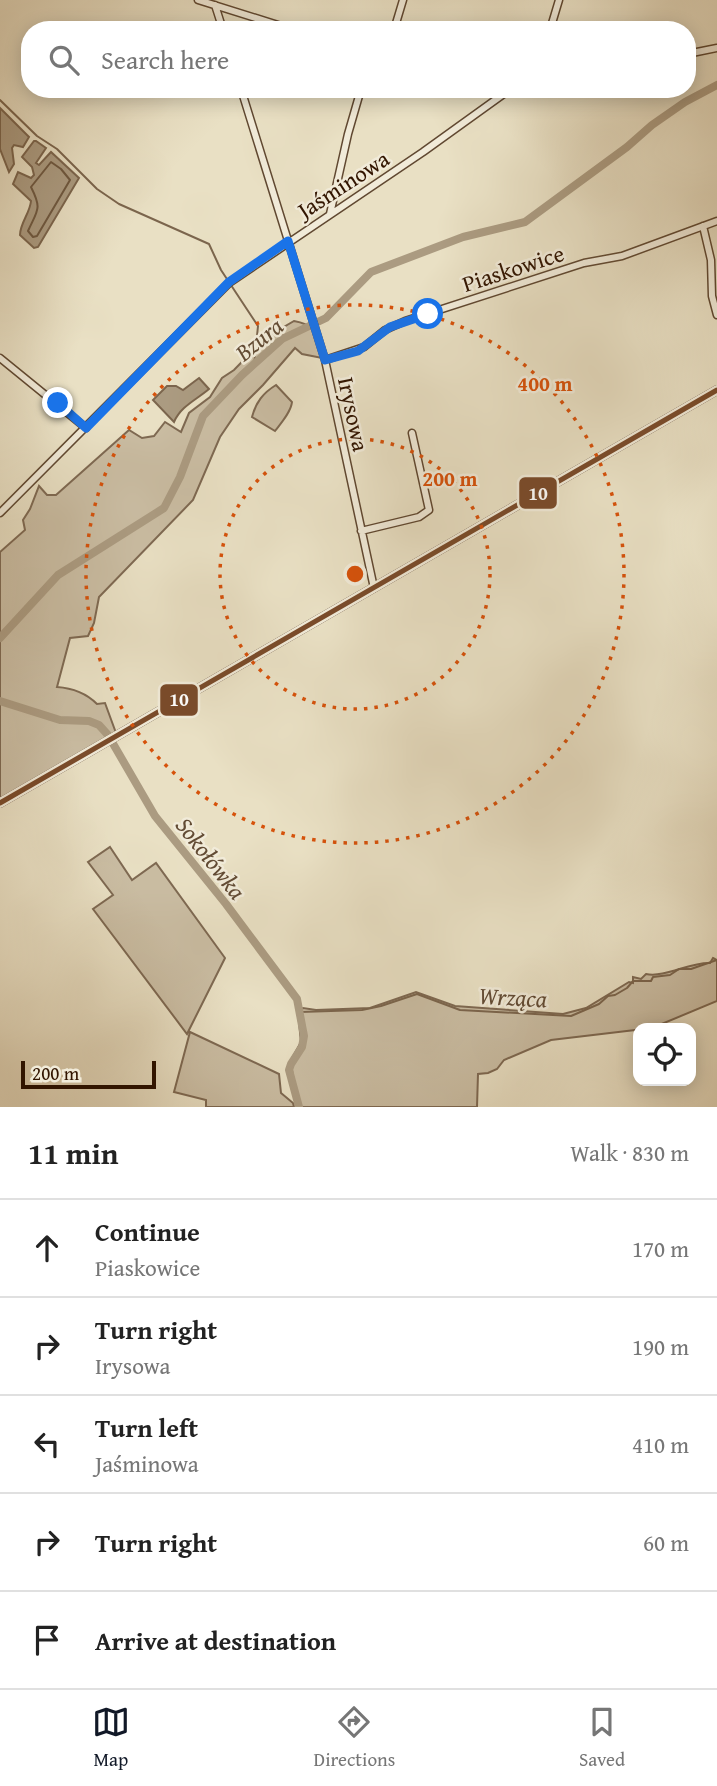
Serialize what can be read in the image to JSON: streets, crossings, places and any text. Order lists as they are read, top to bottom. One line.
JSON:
{"streets":{"street":["Jaśminowa","Piaskowice","Irysowa"]},"crossings":[["Jaśminowa","Irysowa"],["Piaskowice","Irysowa"]],"water":["Bzura","Sokołówka","Wrząca"],"lines":["transit line 10"],"scale_bar":"200 m","page":{"search":"Search here","scale":"200 m","heading":["11 min","Walk · 830 m"],"list":[["Continue","Piaskowice","170 m"],["Turn right","Irysowa","190 m"],["Turn left","Jaśminowa","410 m"],["Turn right","60 m"],"Arrive at destination"],"nav":["Map","Directions","Saved"]},"rings":["400 m","200 m"]}
